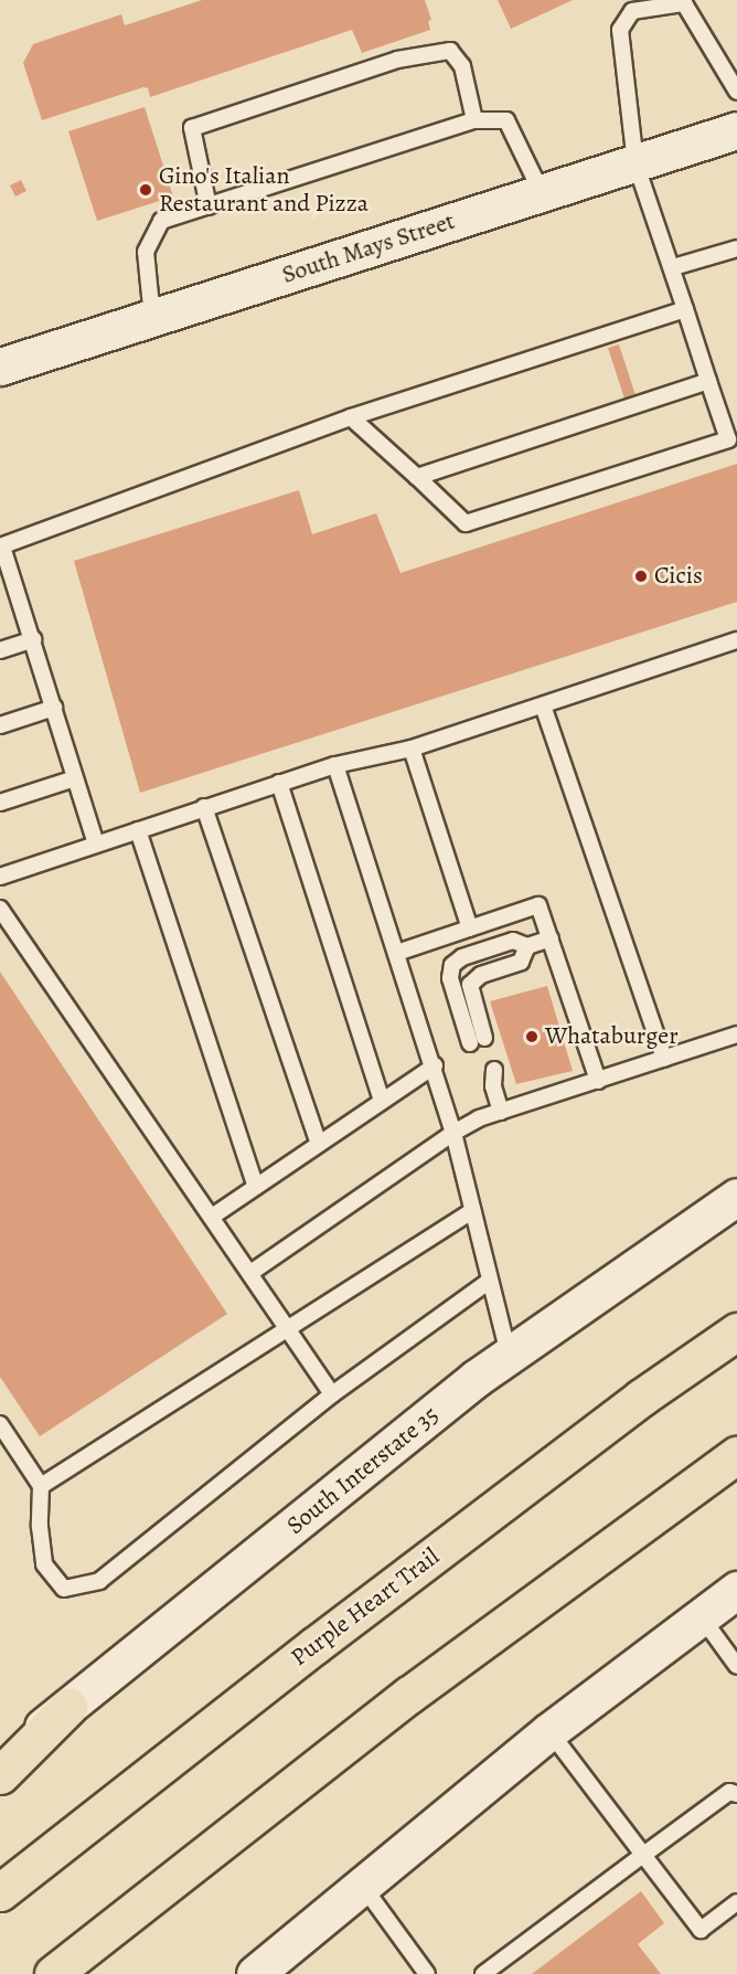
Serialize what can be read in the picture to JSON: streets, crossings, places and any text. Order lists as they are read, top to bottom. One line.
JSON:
{"streets":{"highway":["Purple Heart Trail"],"main road":["South Mays Street","South Interstate 35"]},"places":["Gino's Italian Restaurant and Pizza","Cicis","Whataburger"]}
